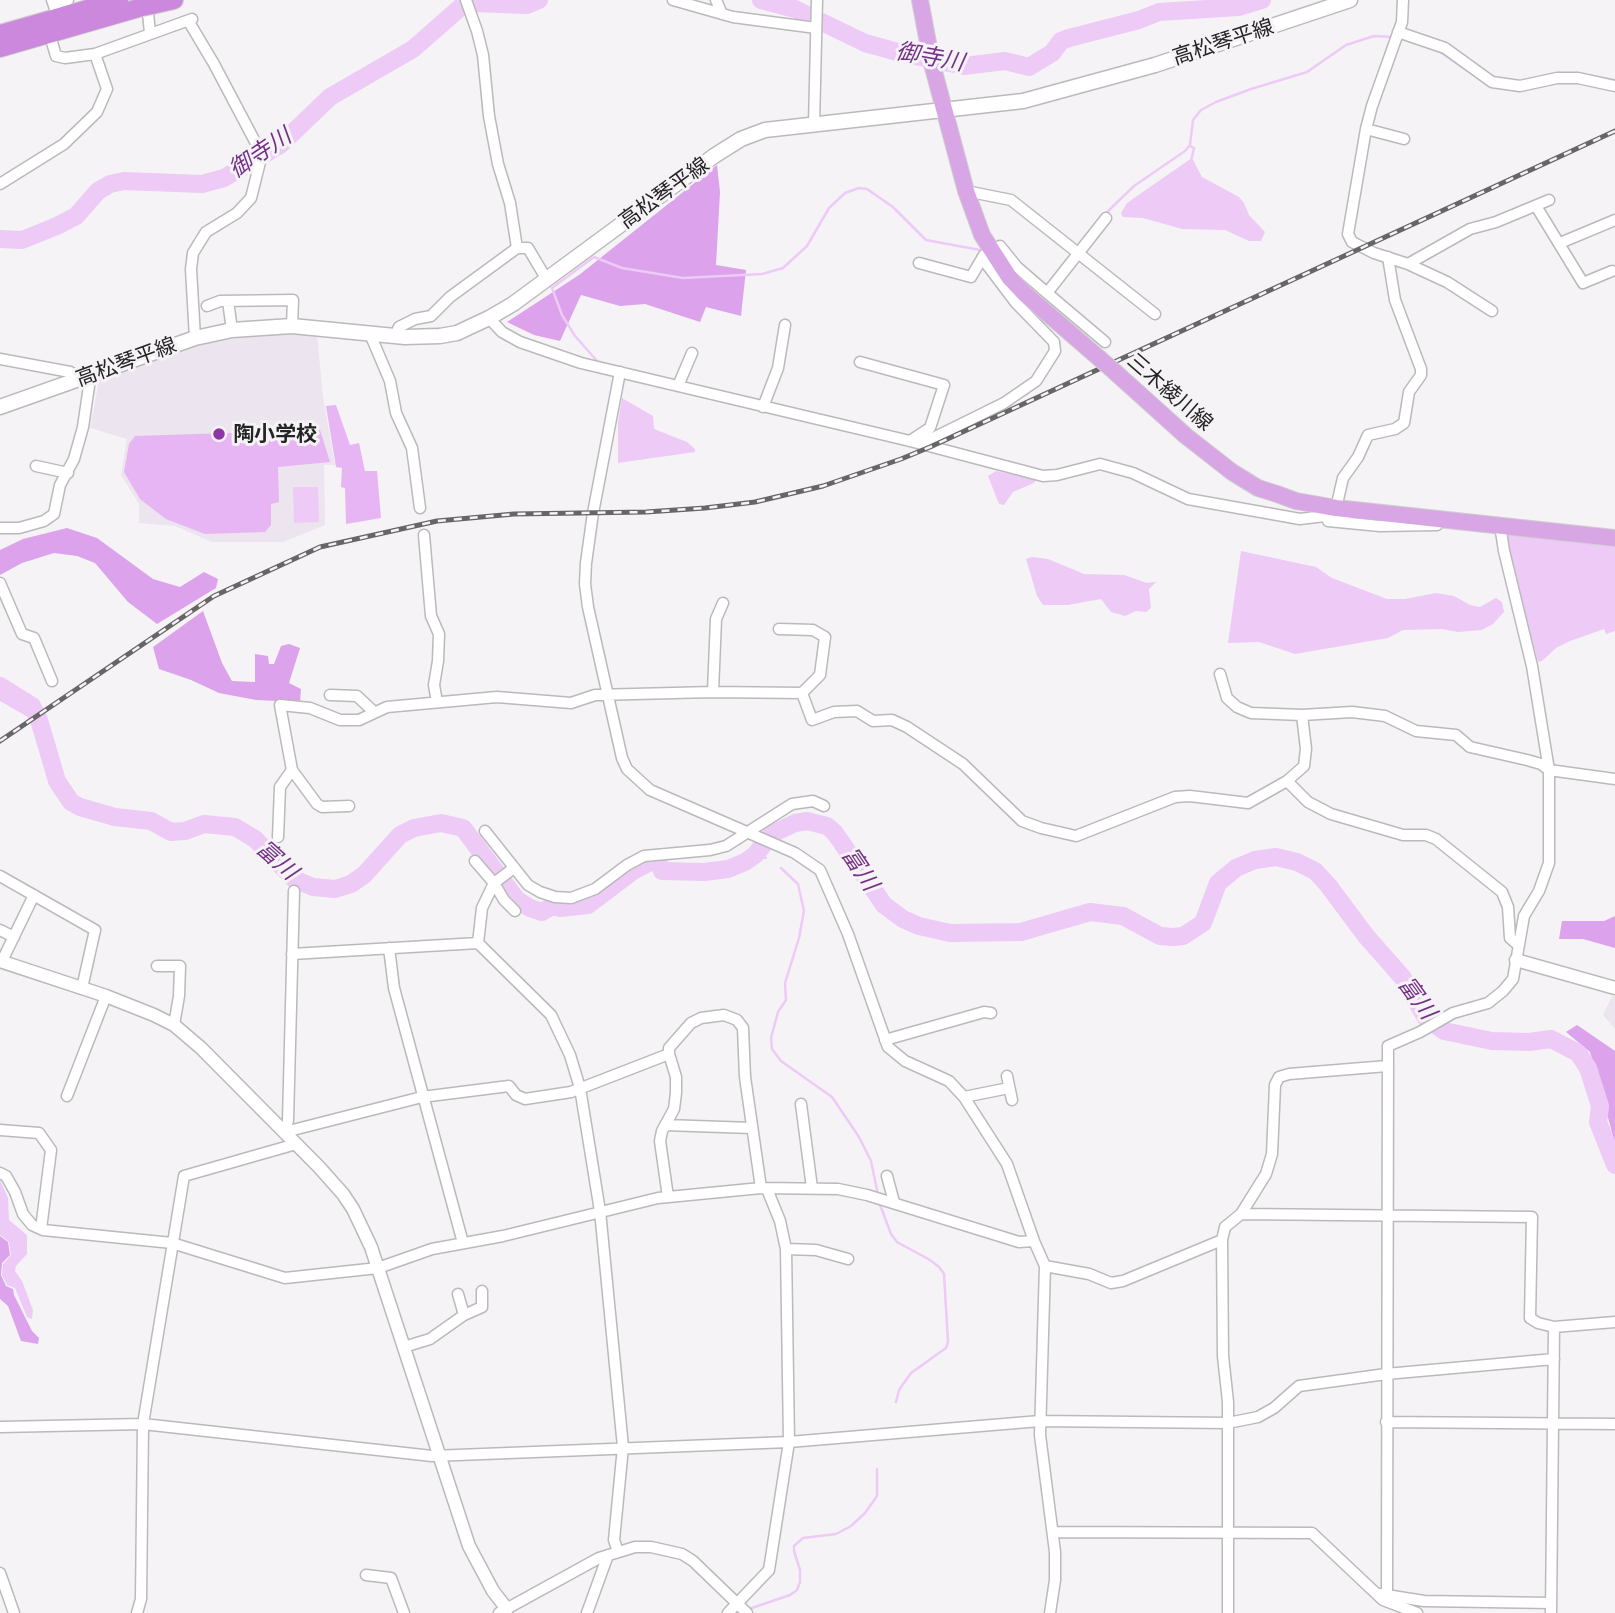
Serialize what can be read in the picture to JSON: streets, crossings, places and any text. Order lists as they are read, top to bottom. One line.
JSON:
{"streets":{"main road":["高松琴平線","三木綾川線"]},"crossings":[["高松琴平線","三木綾川線"]],"water":["御寺川","富川"],"places":["陶小学校"]}
